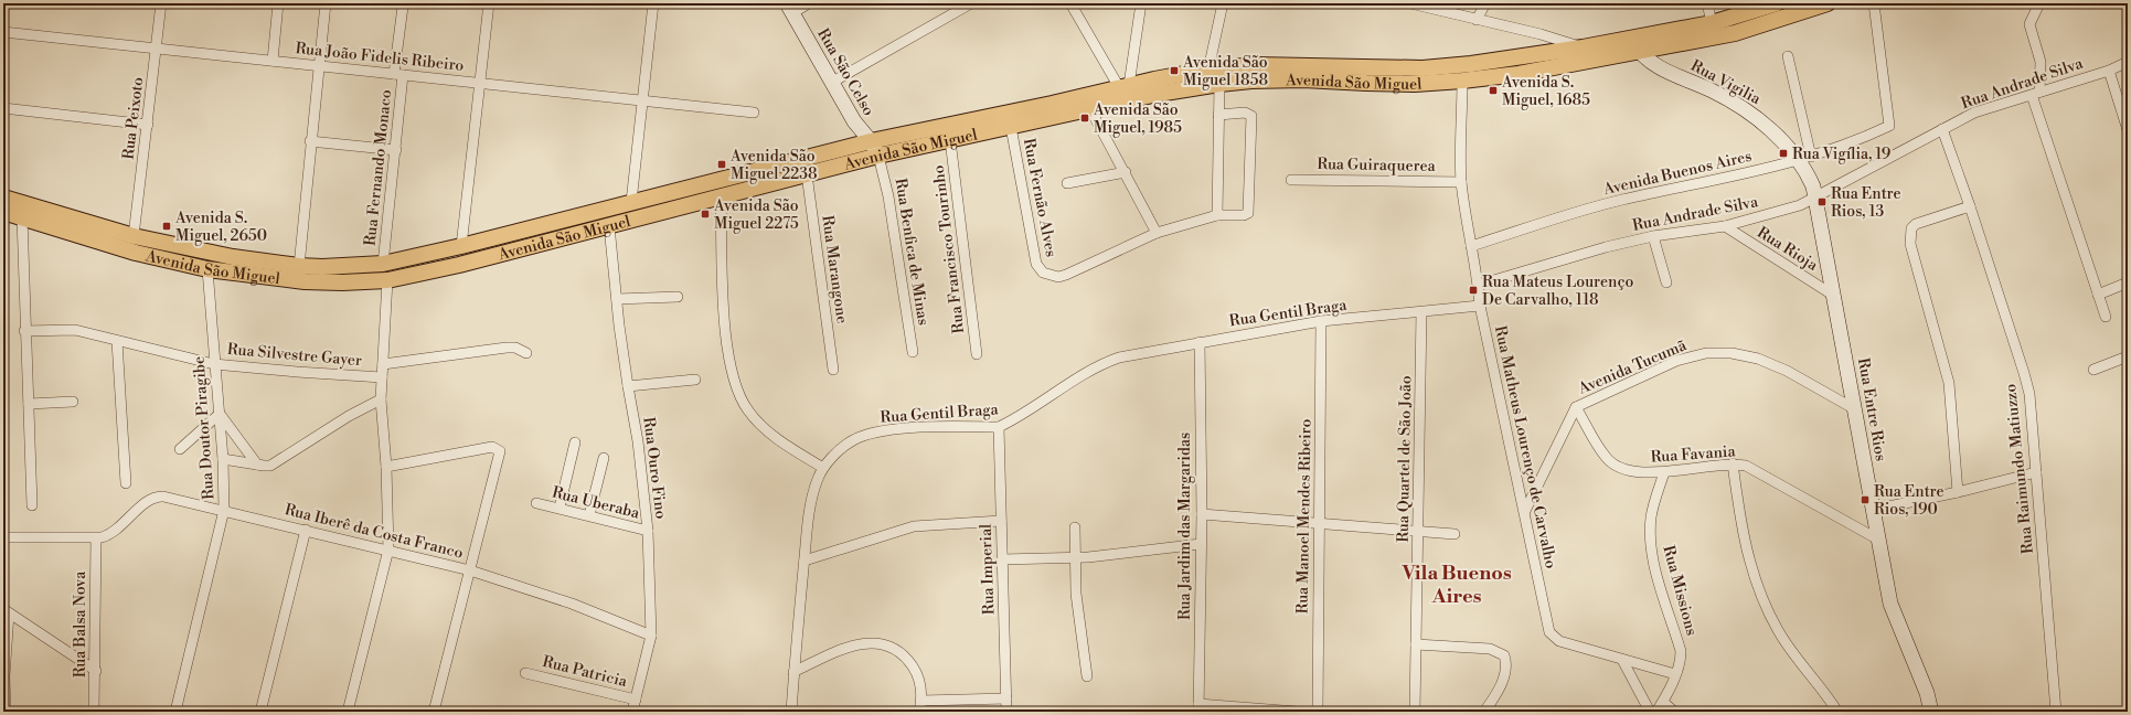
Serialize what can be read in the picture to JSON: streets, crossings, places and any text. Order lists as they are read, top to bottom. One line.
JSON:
{"streets":{"main road":["Avenida São Miguel"],"street":["Rua João Fidelis Ribeiro","Rua São Celso","Rua Vigilia","Rua Andrade Silva","Rua Peixoto","Rua Guiraquerea","Rua Fernando Monaco","Avenida Buenos Aires","Rua Fernão Alves","Rua Rioja","Rua Francisco Tourinho","Rua Benfica de Minas","Rua Marangone","Rua Gentil Braga","Rua Silvestre Gayer","Avenida Tucumã","Rua Entre Rios","Rua Doutor Piragibe","Rua Matheus Lourenço de Carvalho","Rua Favania","Rua Quartel de São João","Rua Ouro Fino","Rua Raimundo Matiuzzo","Rua Uberaba","Rua Manoel Mendes Ribeiro","Rua Jardim das Margaridas","Rua Iberê da Costa Franco","Rua Imperial","Rua Missions","Rua Balsa Nova","Rua Patricia"]},"crossings":[["Rua João Fidelis Ribeiro","Rua Peixoto"],["Rua João Fidelis Ribeiro","Rua Fernando Monaco"],["Rua São Celso","Avenida São Miguel"],["Rua São Celso","Rua Benfica de Minas"],["Avenida São Miguel","Rua Vigilia"],["Avenida São Miguel","Rua Peixoto"],["Avenida São Miguel","Rua Fernando Monaco"],["Avenida São Miguel","Rua Fernão Alves"],["Avenida São Miguel","Rua Francisco Tourinho"],["Avenida São Miguel","Rua Benfica de Minas"],["Avenida São Miguel","Rua Marangone"],["Avenida São Miguel","Rua Doutor Piragibe"],["Avenida São Miguel","Rua Matheus Lourenço de Carvalho"],["Avenida São Miguel","Rua Ouro Fino"],["Rua Vigilia","Rua Andrade Silva"],["Rua Vigilia","Avenida Buenos Aires"],["Rua Vigilia","Rua Entre Rios"],["Rua Andrade Silva","Rua Rioja"],["Rua Andrade Silva","Rua Entre Rios"],["Rua Andrade Silva","Rua Matheus Lourenço de Carvalho"],["Rua Andrade Silva","Rua Raimundo Matiuzzo"],["Rua Guiraquerea","Rua Matheus Lourenço de Carvalho"],["Avenida Buenos Aires","Rua Matheus Lourenço de Carvalho"],["Rua Rioja","Rua Entre Rios"],["Rua Gentil Braga","Rua Matheus Lourenço de Carvalho"],["Rua Gentil Braga","Rua Quartel de São João"],["Rua Gentil Braga","Rua Manoel Mendes Ribeiro"],["Rua Gentil Braga","Rua Jardim das Margaridas"],["Rua Gentil Braga","Rua Imperial"],["Rua Silvestre Gayer","Rua Doutor Piragibe"],["Avenida Tucumã","Rua Entre Rios"],["Avenida Tucumã","Rua Matheus Lourenço de Carvalho"],["Avenida Tucumã","Rua Favania"],["Rua Entre Rios","Rua Favania"],["Rua Doutor Piragibe","Rua Iberê da Costa Franco"],["Rua Matheus Lourenço de Carvalho","Rua Missions"],["Rua Favania","Rua Missions"],["Rua Ouro Fino","Rua Uberaba"],["Rua Ouro Fino","Rua Iberê da Costa Franco"],["Rua Ouro Fino","Rua Patricia"],["Rua Iberê da Costa Franco","Rua Balsa Nova"]],"districts":["Vila Buenos Aires"],"places":{"transit":["Avenida São Miguel 1858","Avenida S. Miguel, 1685","Avenida São Miguel, 1985","Rua Vigília, 19","Avenida São Miguel 2238","Rua Entre Rios, 13","Avenida São Miguel 2275","Avenida S. Miguel, 2650","Rua Mateus Lourenço De Carvalho, 118","Rua Entre Rios, 190"]}}
